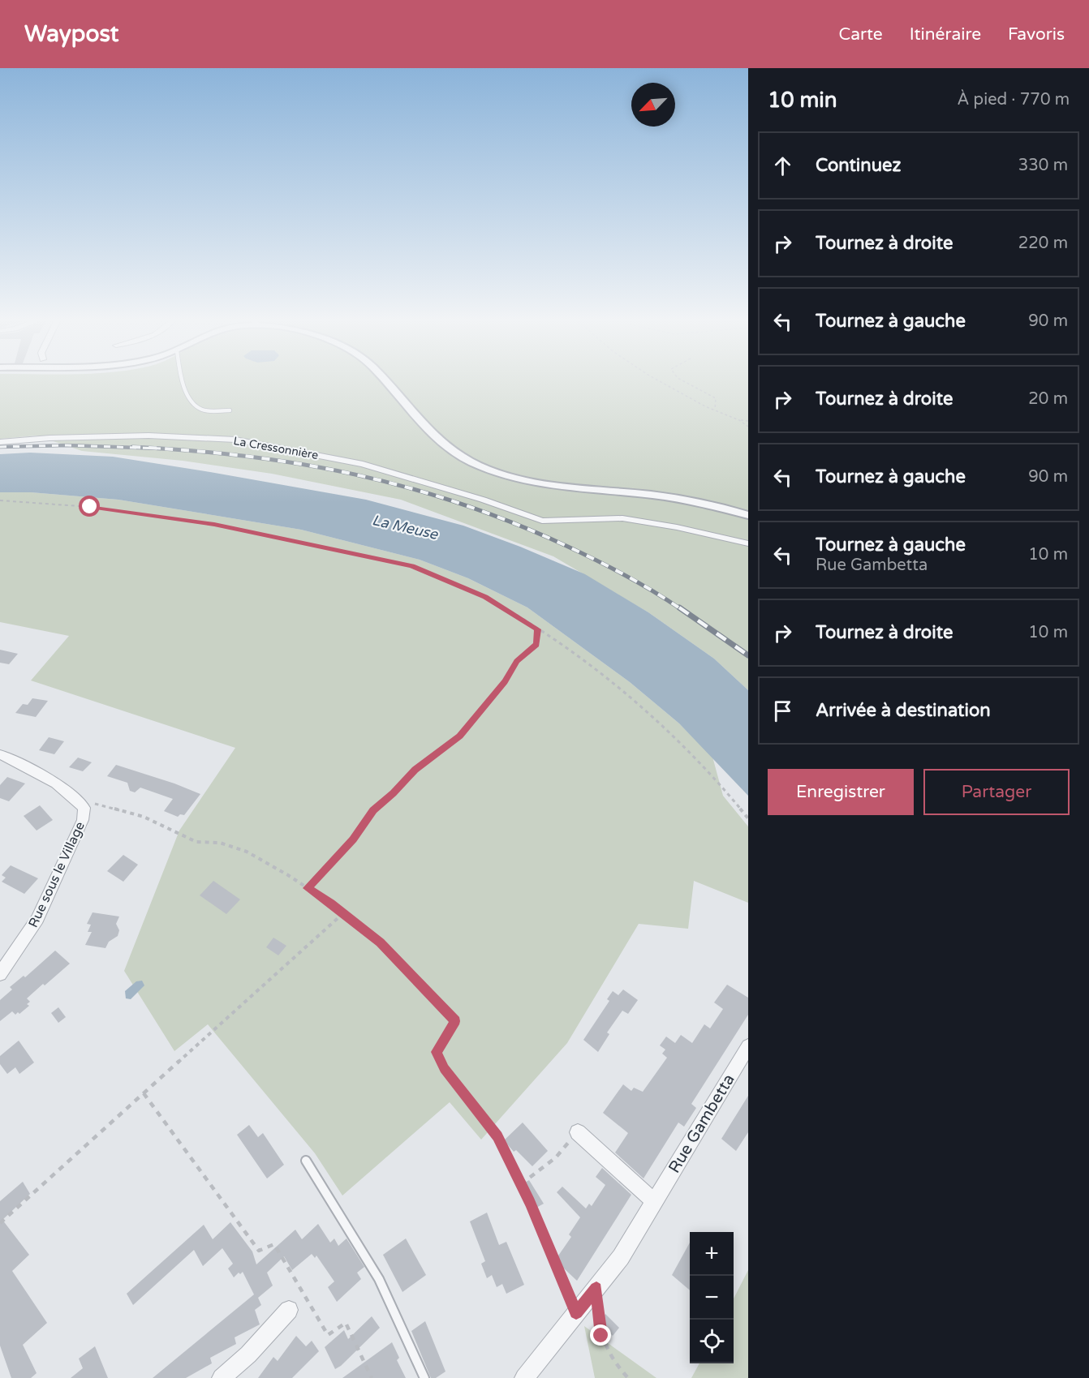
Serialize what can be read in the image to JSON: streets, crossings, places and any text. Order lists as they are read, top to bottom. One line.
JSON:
{"streets":{"street":["La Cressonnière","Rue sous le Village","Rue Gambetta"]},"water":["La Meuse"],"north":"bottom left","page":{"header":"Waypost","nav":["Carte","Itinéraire","Favoris"],"heading":["10 min","À pied · 770 m"],"list":[["Continuez","330 m"],["Tournez à droite","220 m"],["Tournez à gauche","90 m"],["Tournez à droite","20 m"],["Tournez à gauche","90 m"],["Tournez à gauche","Rue Gambetta","10 m"],["Tournez à droite","10 m"],"Arrivée à destination"],"buttons":["Enregistrer","Partager"],"map_buttons":["+","−"]}}
